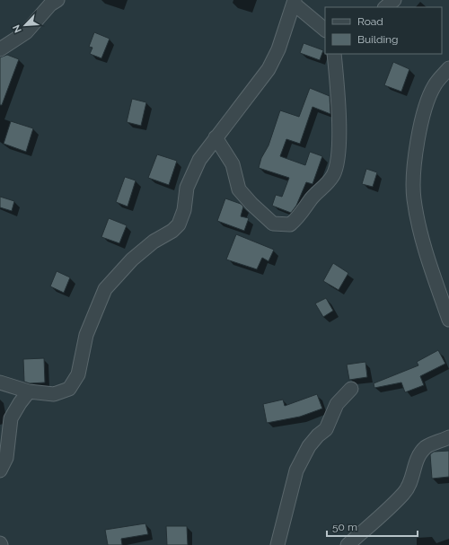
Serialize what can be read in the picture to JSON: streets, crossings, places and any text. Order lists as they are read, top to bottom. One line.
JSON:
{"legend":["Road","Building"],"scale_bar":"50 m","north":"bottom left"}
